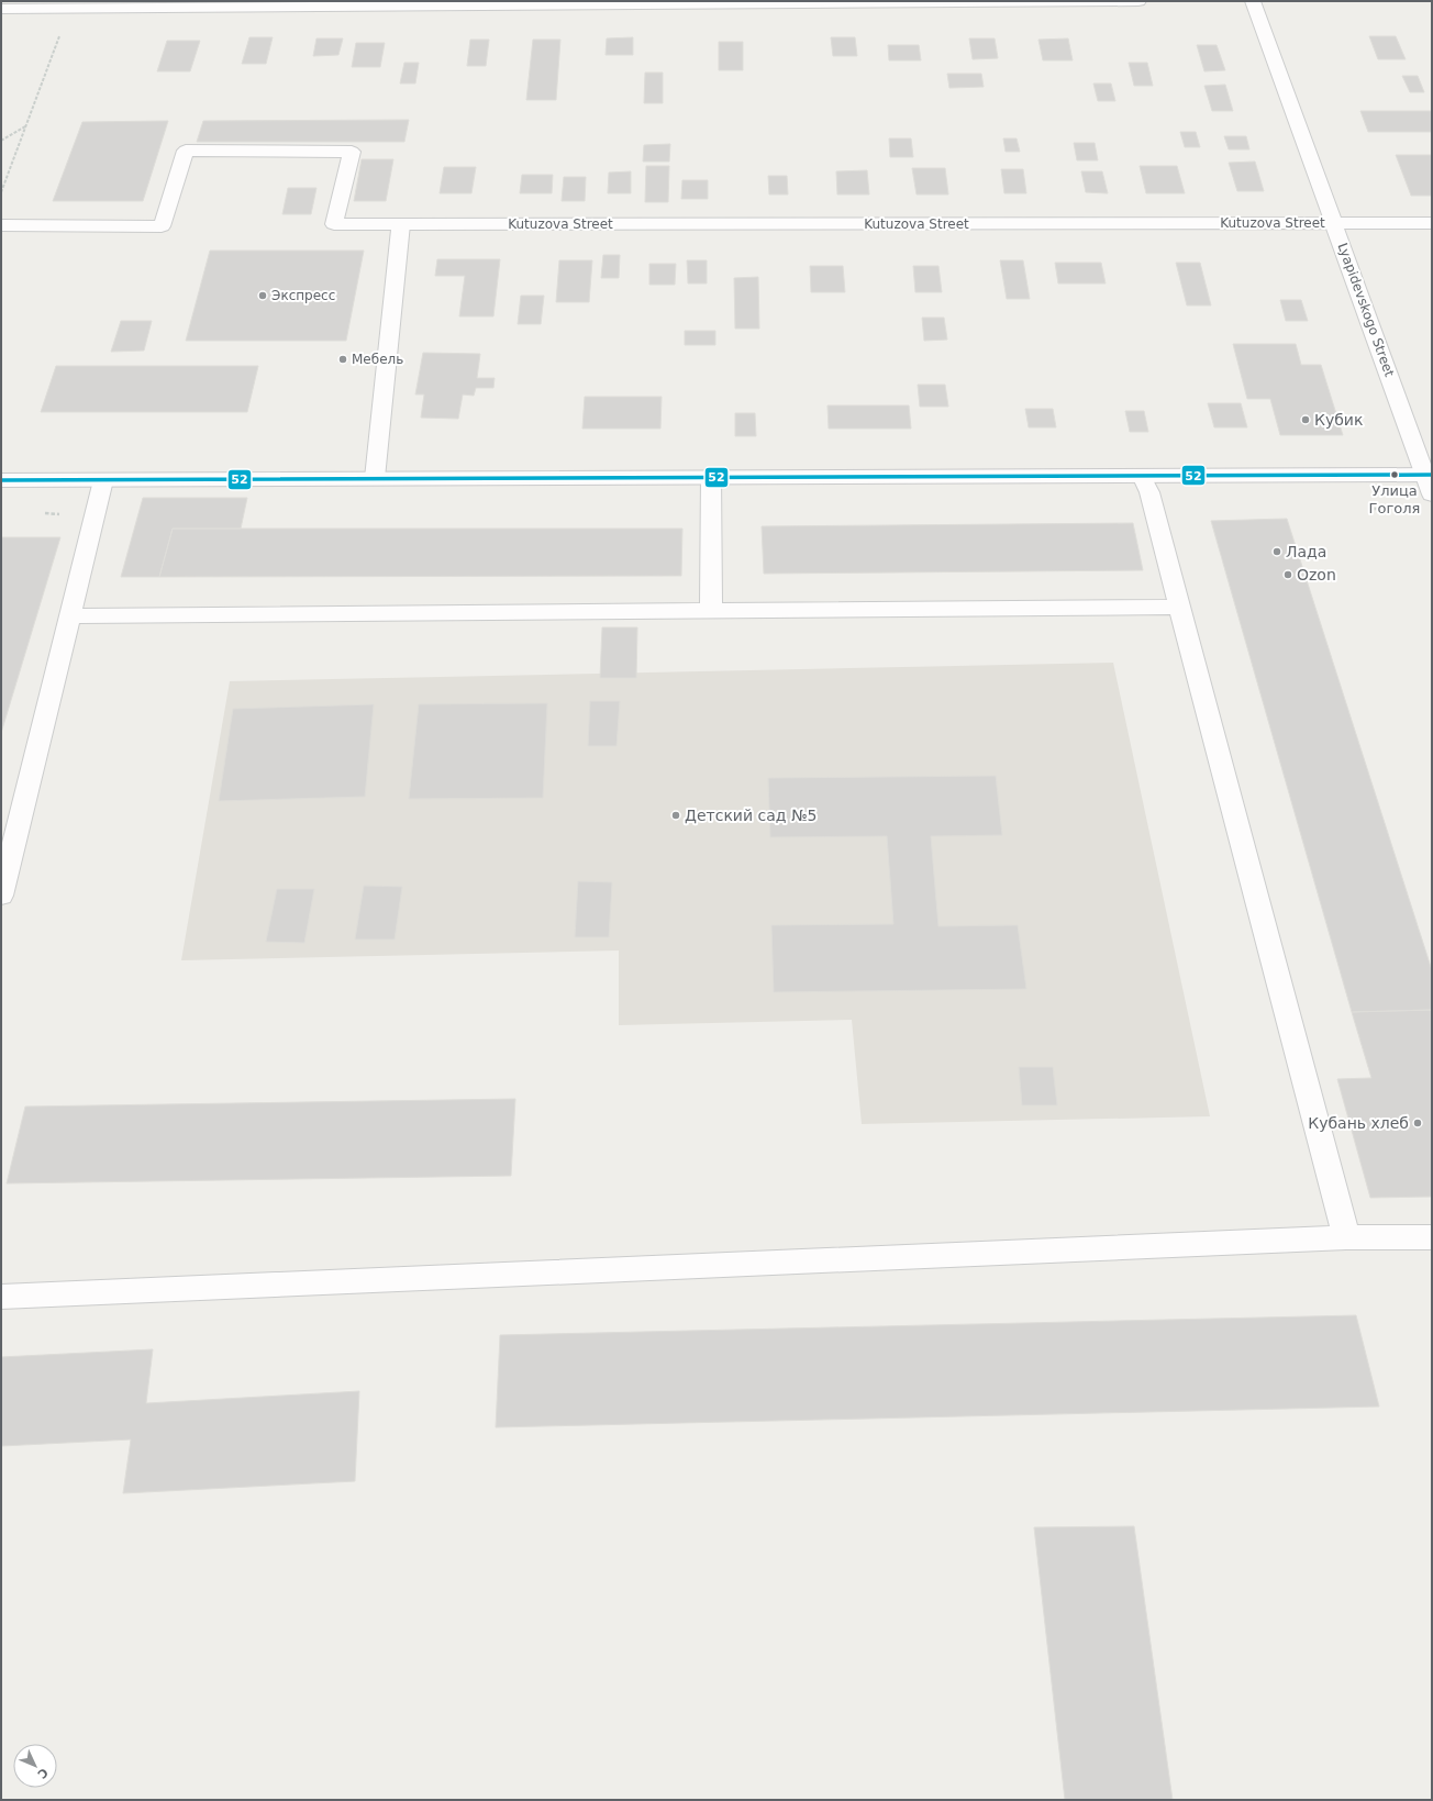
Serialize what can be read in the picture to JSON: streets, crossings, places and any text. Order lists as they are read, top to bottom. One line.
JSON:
{"streets":{"street":["Kutuzova Street","Lyapidevskogo Street"]},"crossings":[["Kutuzova Street","Lyapidevskogo Street"]],"places":["Экспресс","Мебель","Кубик","Улица Гоголя","Лада","Ozon","Детский сад №5","Кубань хлеб"],"lines":["transit line 52"],"north":"bottom right"}
